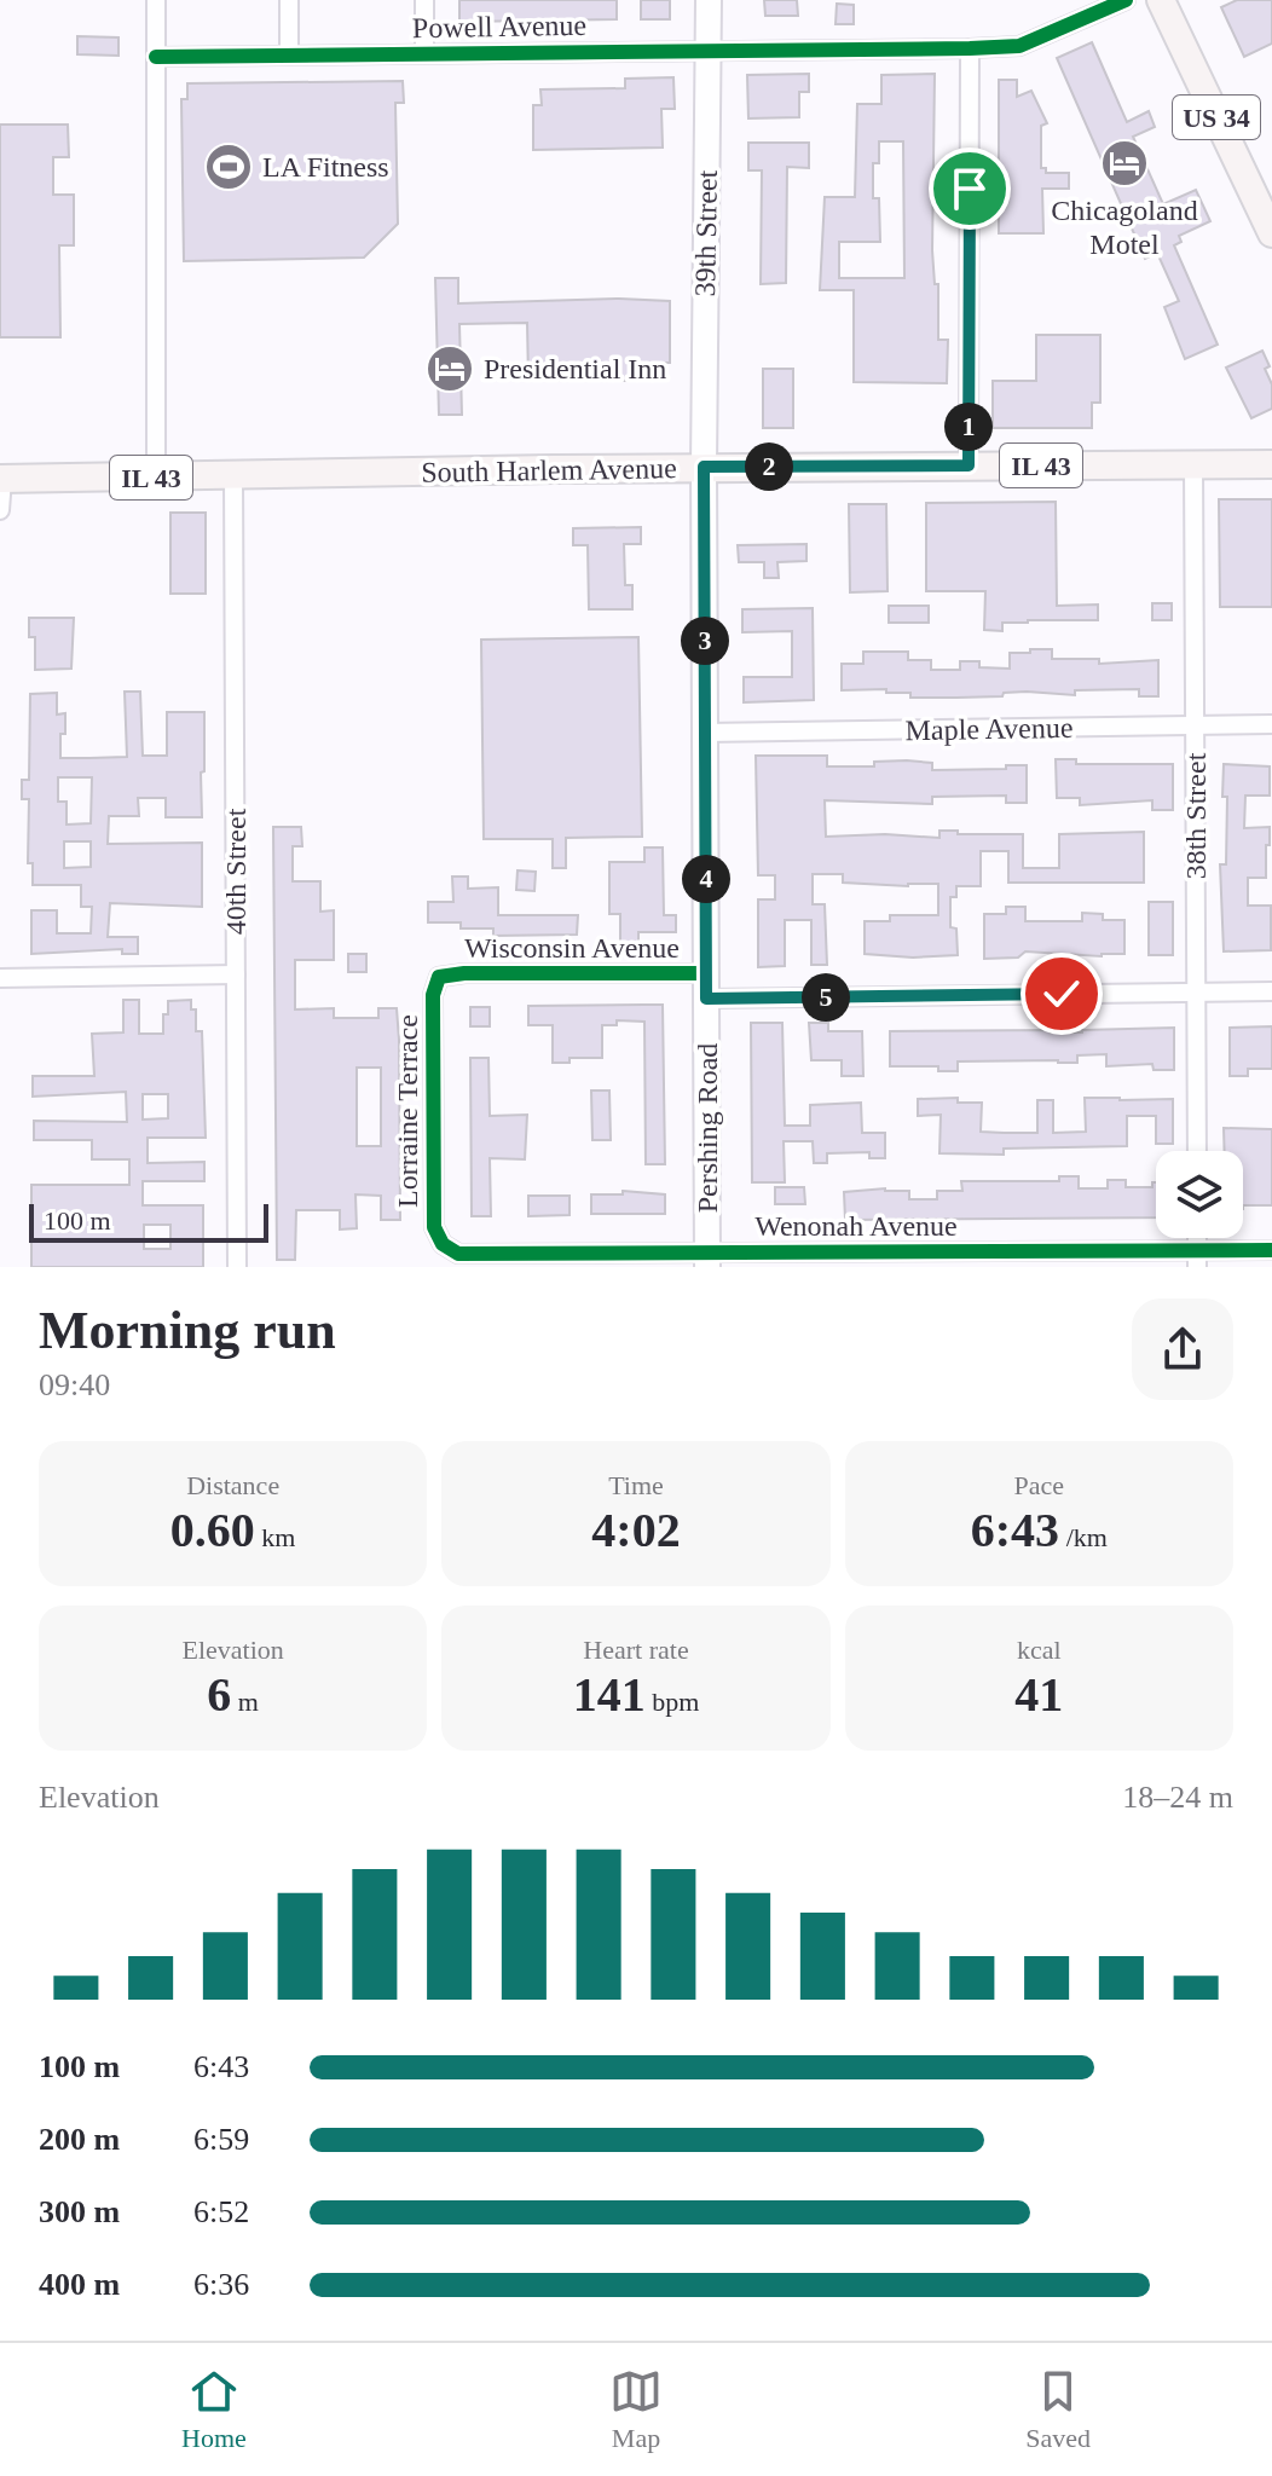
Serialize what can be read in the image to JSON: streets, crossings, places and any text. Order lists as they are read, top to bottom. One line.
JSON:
{"streets":{"main road":["US 34","39th Street","IL 43","South Harlem Avenue","Pershing Road"],"street":["Powell Avenue","Maple Avenue","38th Street","40th Street","Wisconsin Avenue","Lorraine Terrace","Wenonah Avenue"]},"crossings":[["Powell Avenue","39th Street"],["39th Street","South Harlem Avenue"],["39th Street","Pershing Road"],["South Harlem Avenue","38th Street"],["South Harlem Avenue","40th Street"],["South Harlem Avenue","Pershing Road"],["Maple Avenue","38th Street"],["Maple Avenue","Pershing Road"],["38th Street","Wisconsin Avenue"],["Wisconsin Avenue","Lorraine Terrace"],["Wisconsin Avenue","Pershing Road"],["Lorraine Terrace","Wenonah Avenue"],["Pershing Road","Wenonah Avenue"]],"places":{"hotel":["Chicagoland Motel","Presidential Inn"],"sports":["LA Fitness"]},"scale_bar":"100 m","page":{"pins":["1","2","3","4","5"],"scale":"100 m","heading":["Morning run","09:40"],"stats":[["Distance","0.60 km"],["Time","4:02"],["Pace","6:43 /km"],["Elevation","6 m"],["Heart rate","141 bpm"],["kcal","41"]],"chart":["Elevation","18–24 m"],"list":[{"name":"100 m","note":"6:43"},{"name":"200 m","note":"6:59"},{"name":"300 m","note":"6:52"},{"name":"400 m","note":"6:36"}],"tabs":["Home","Map","Saved"]}}
